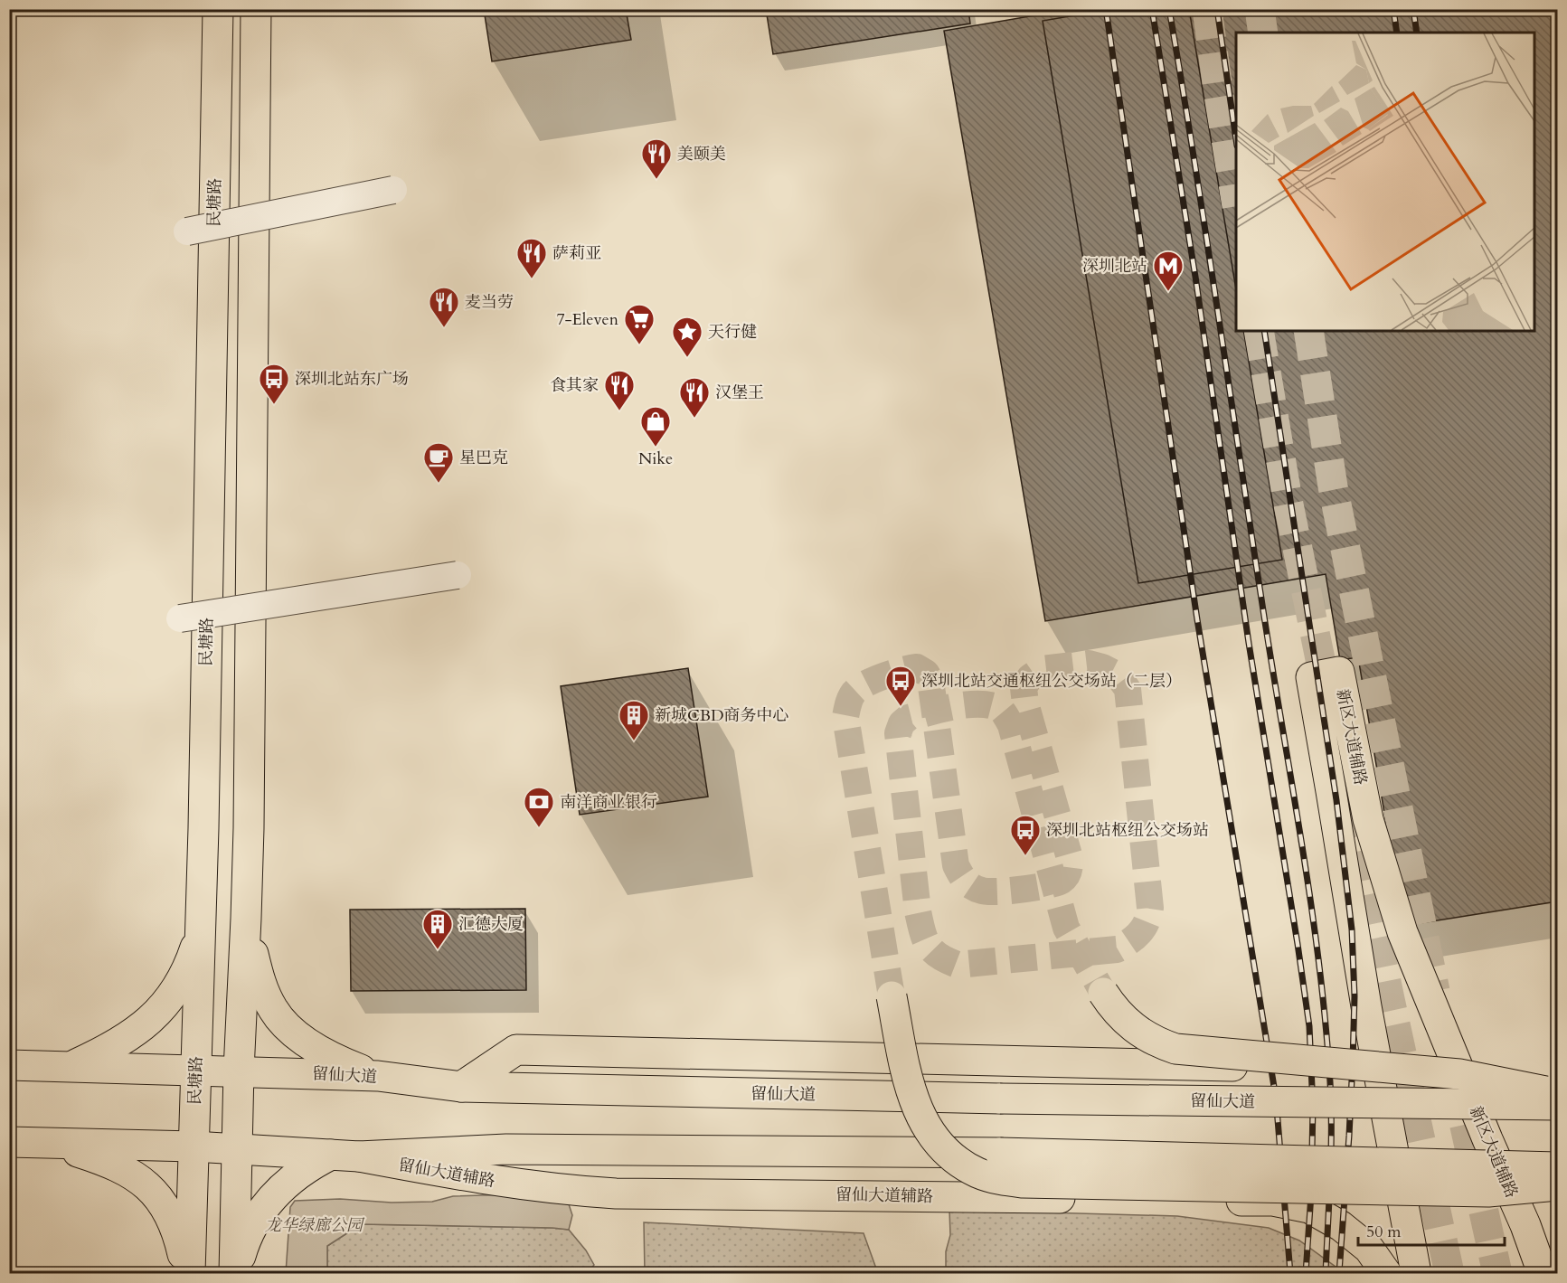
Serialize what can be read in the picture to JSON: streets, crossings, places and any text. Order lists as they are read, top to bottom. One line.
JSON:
{"streets":{"main road":["民塘路","新区大道辅路","留仙大道","留仙大道辅路"]},"crossings":[["民塘路","留仙大道"]],"parks":["龙华绿廊公园"],"places":{"restaurant":["美颐美","萨莉亚","麦当劳","食其家","汉堡王"],"metro station":["深圳北站"],"supermarket":["7-Eleven"],"place":["天行健"],"bus stop":["深圳北站东广场","深圳北站交通枢纽公交场站（二层）","深圳北站枢纽公交场站"],"shop":["Nike"],"cafe":["星巴克"],"building":["新城CBD商务中心","汇德大厦"],"bank":["南洋商业银行"]},"scale_bar":"50 m"}
